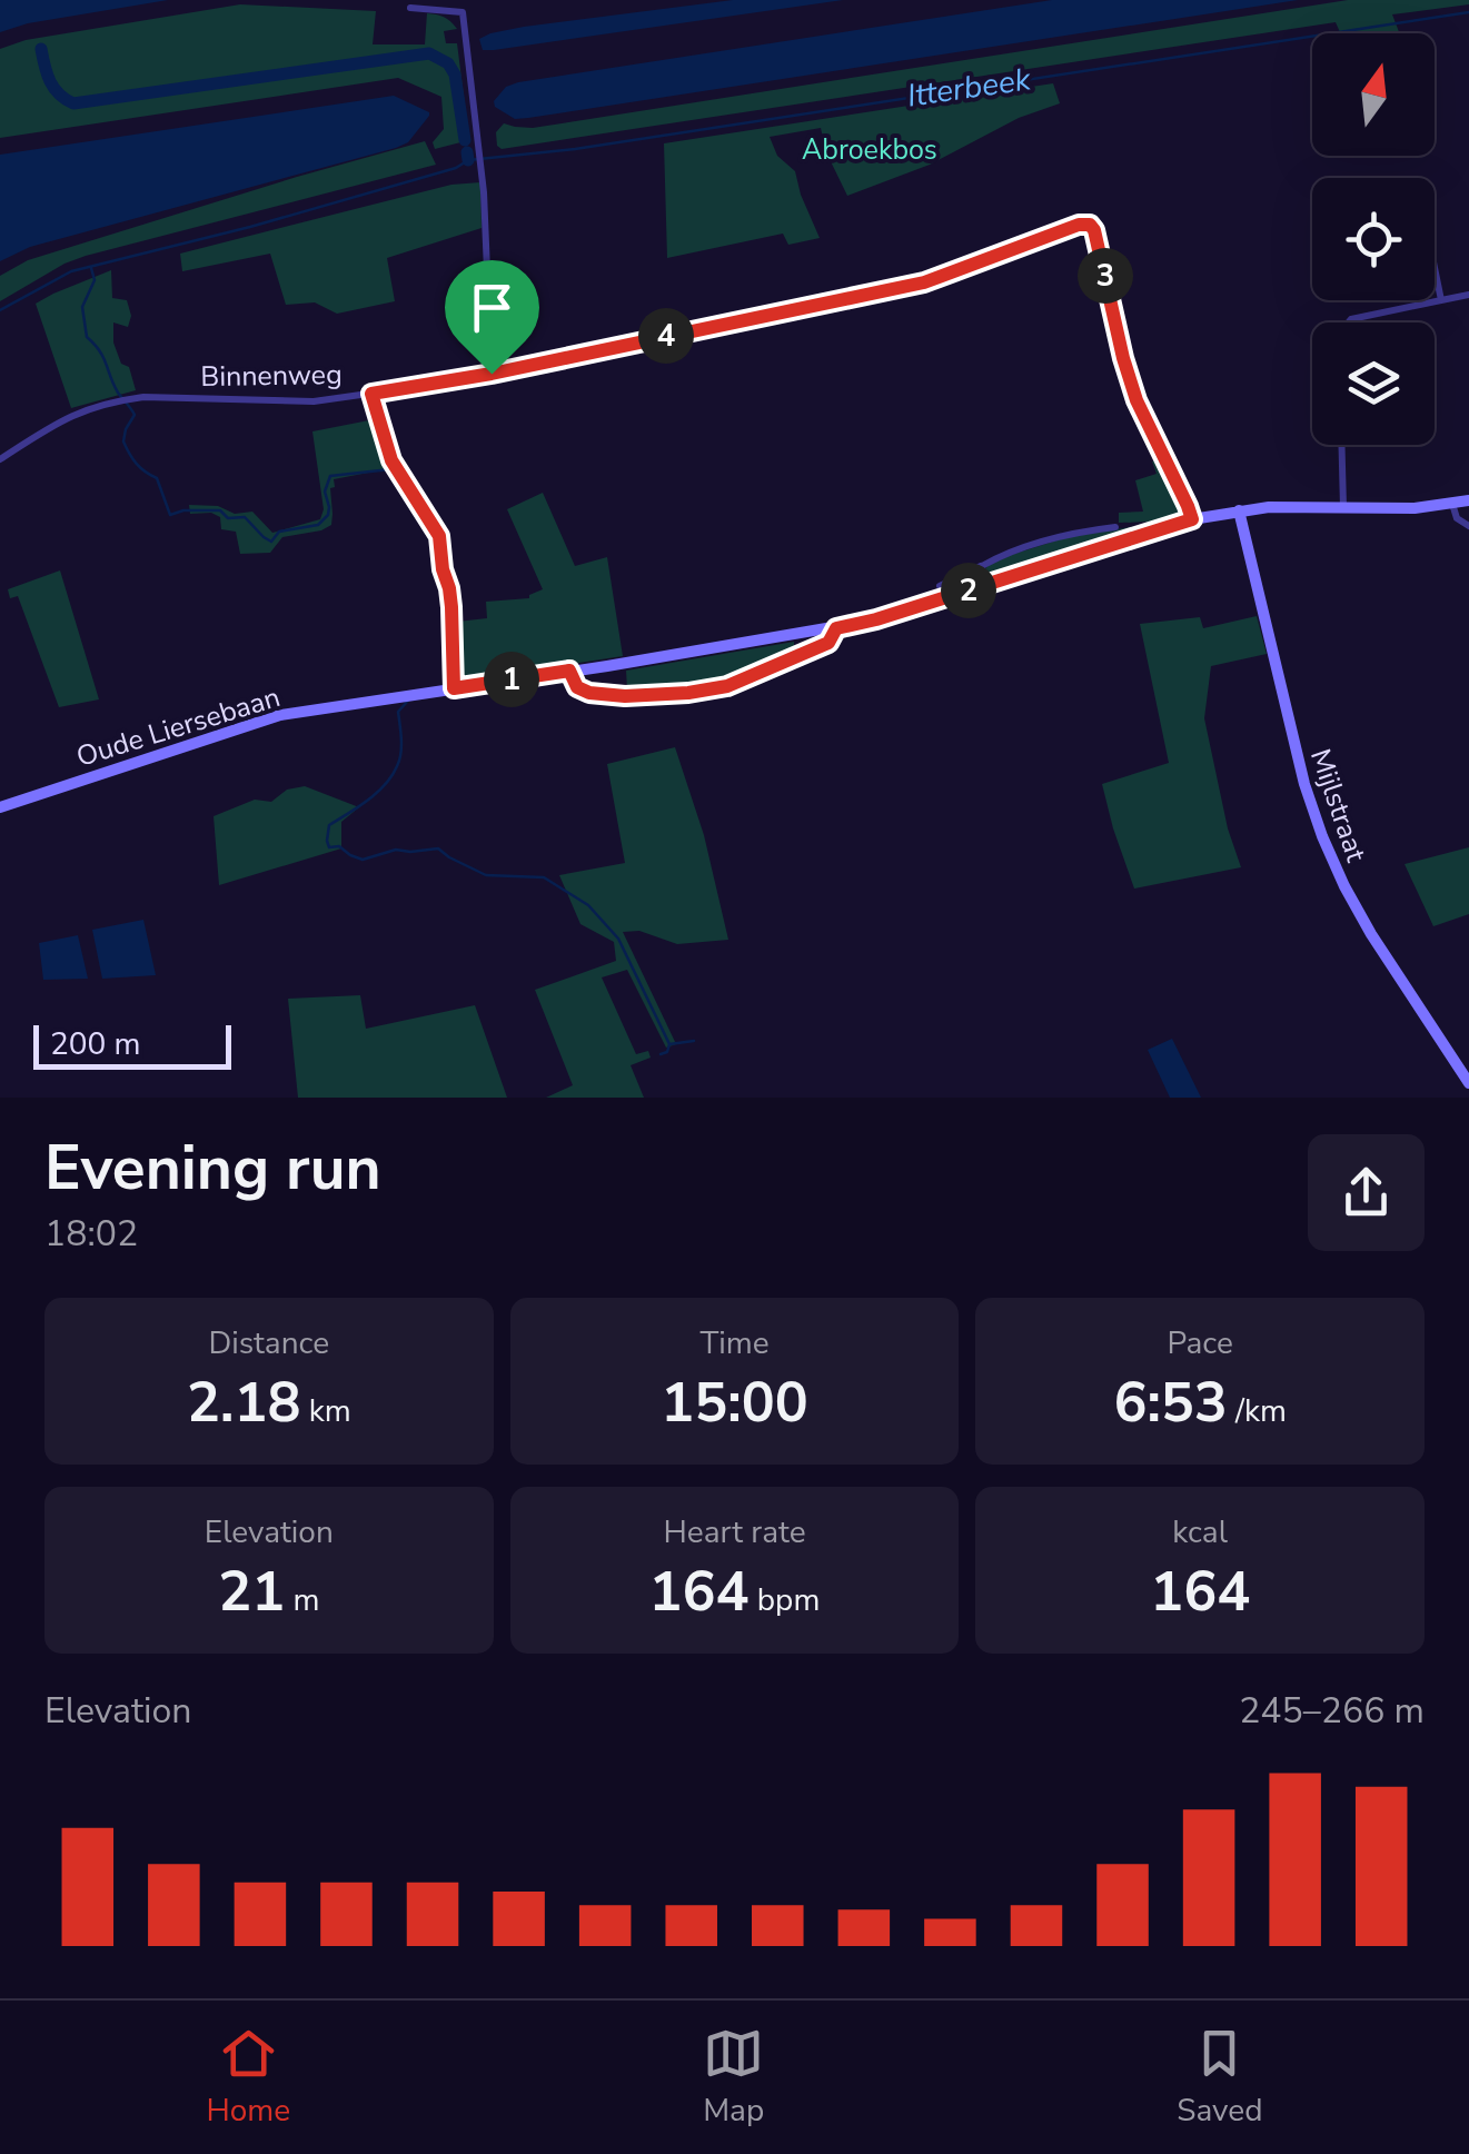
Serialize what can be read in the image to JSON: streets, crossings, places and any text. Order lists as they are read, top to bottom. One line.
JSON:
{"streets":{"main road":["Oude Liersebaan","Mijlstraat"],"street":["Binnenweg"]},"crossings":[["Binnenweg","Oude Liersebaan"],["Oude Liersebaan","Mijlstraat"]],"water":["Itterbeek"],"parks":["Abroekbos"],"scale_bar":"200 m","north":"top","page":{"pins":["3","4","2","1"],"scale":"200 m","heading":["Evening run","18:02"],"stats":[["Distance","2.18 km"],["Time","15:00"],["Pace","6:53 /km"],["Elevation","21 m"],["Heart rate","164 bpm"],["kcal","164"]],"chart":["Elevation","245–266 m"],"tabs":["Home","Map","Saved"]}}
